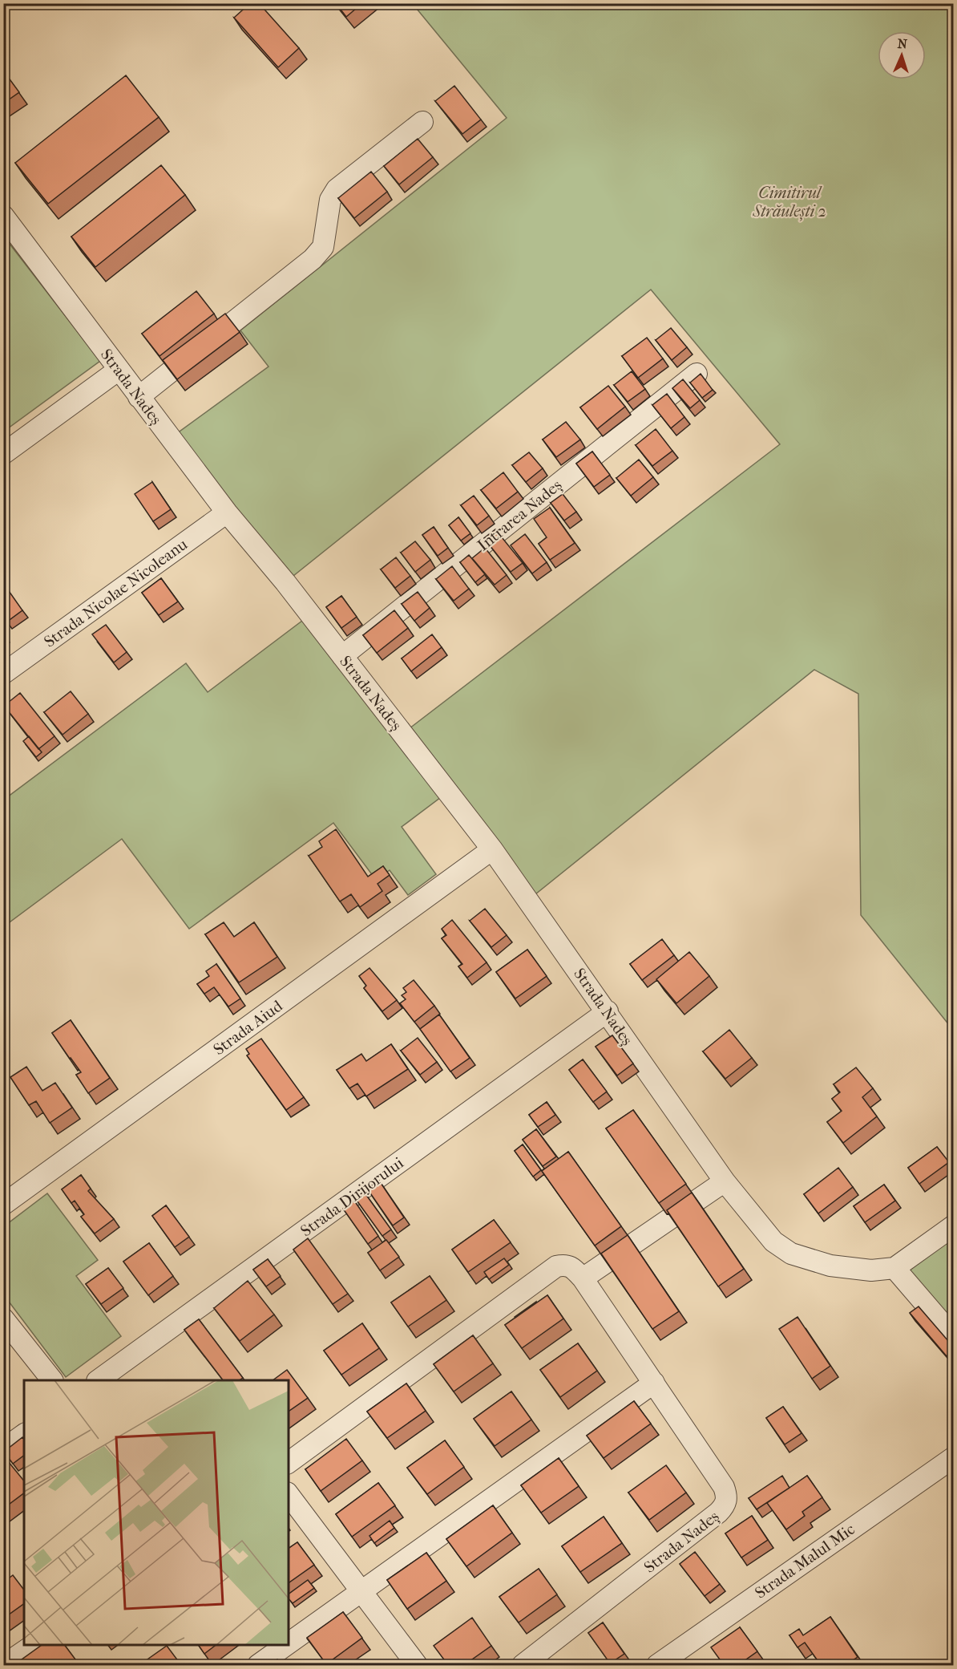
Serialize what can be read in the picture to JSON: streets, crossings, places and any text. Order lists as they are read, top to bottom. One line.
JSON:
{"streets":{"street":["Strada Nadeș","Intrarea Nadeș","Strada Nicolae Nicoleanu","Strada Aiud","Strada Dirijorului","Strada Malul Mic"]},"crossings":[["Strada Nadeș","Intrarea Nadeș"],["Strada Nadeș","Strada Nicolae Nicoleanu"],["Strada Nadeș","Strada Aiud"],["Strada Nadeș","Strada Dirijorului"]],"parks":["Cimitirul Străulești 2"],"north":"top"}
